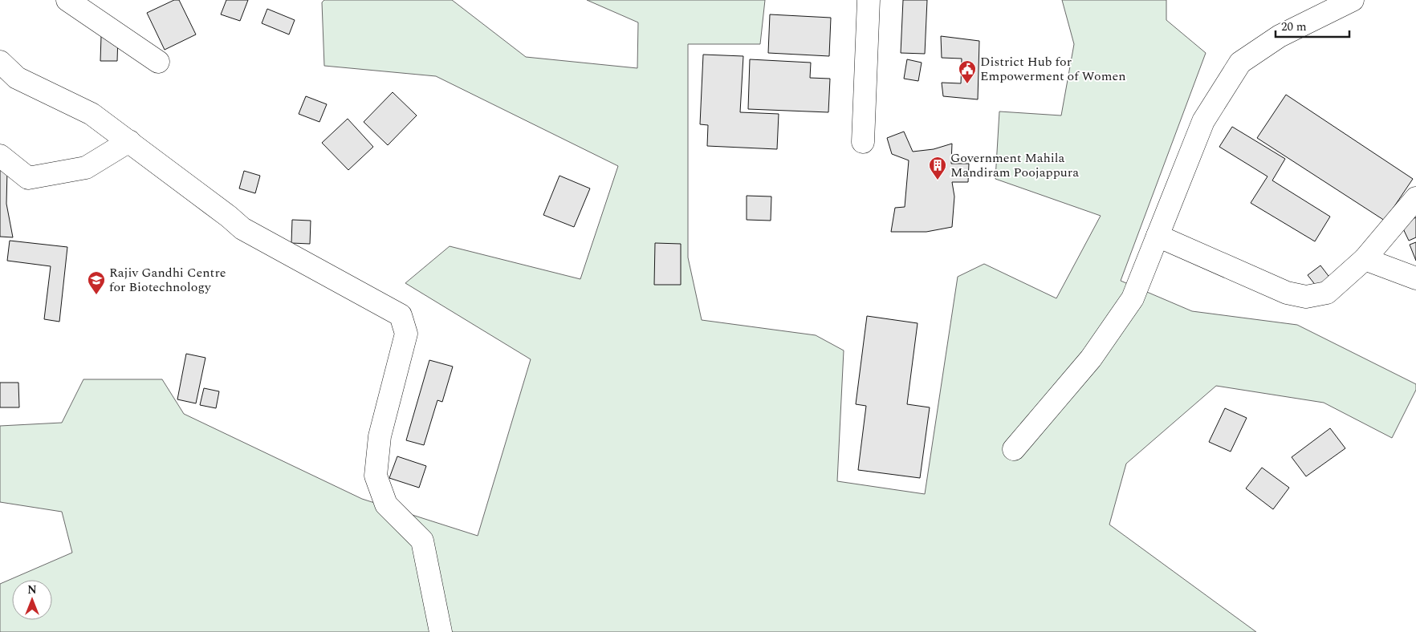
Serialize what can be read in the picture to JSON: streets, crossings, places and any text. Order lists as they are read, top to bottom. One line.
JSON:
{"places":{"public building":["District Hub for Empowerment of Women"],"building":["Government Mahila Mandiram Poojappura"],"school or university":["Rajiv Gandhi Centre for Biotechnology"]},"scale_bar":"20 m","north":"top"}
